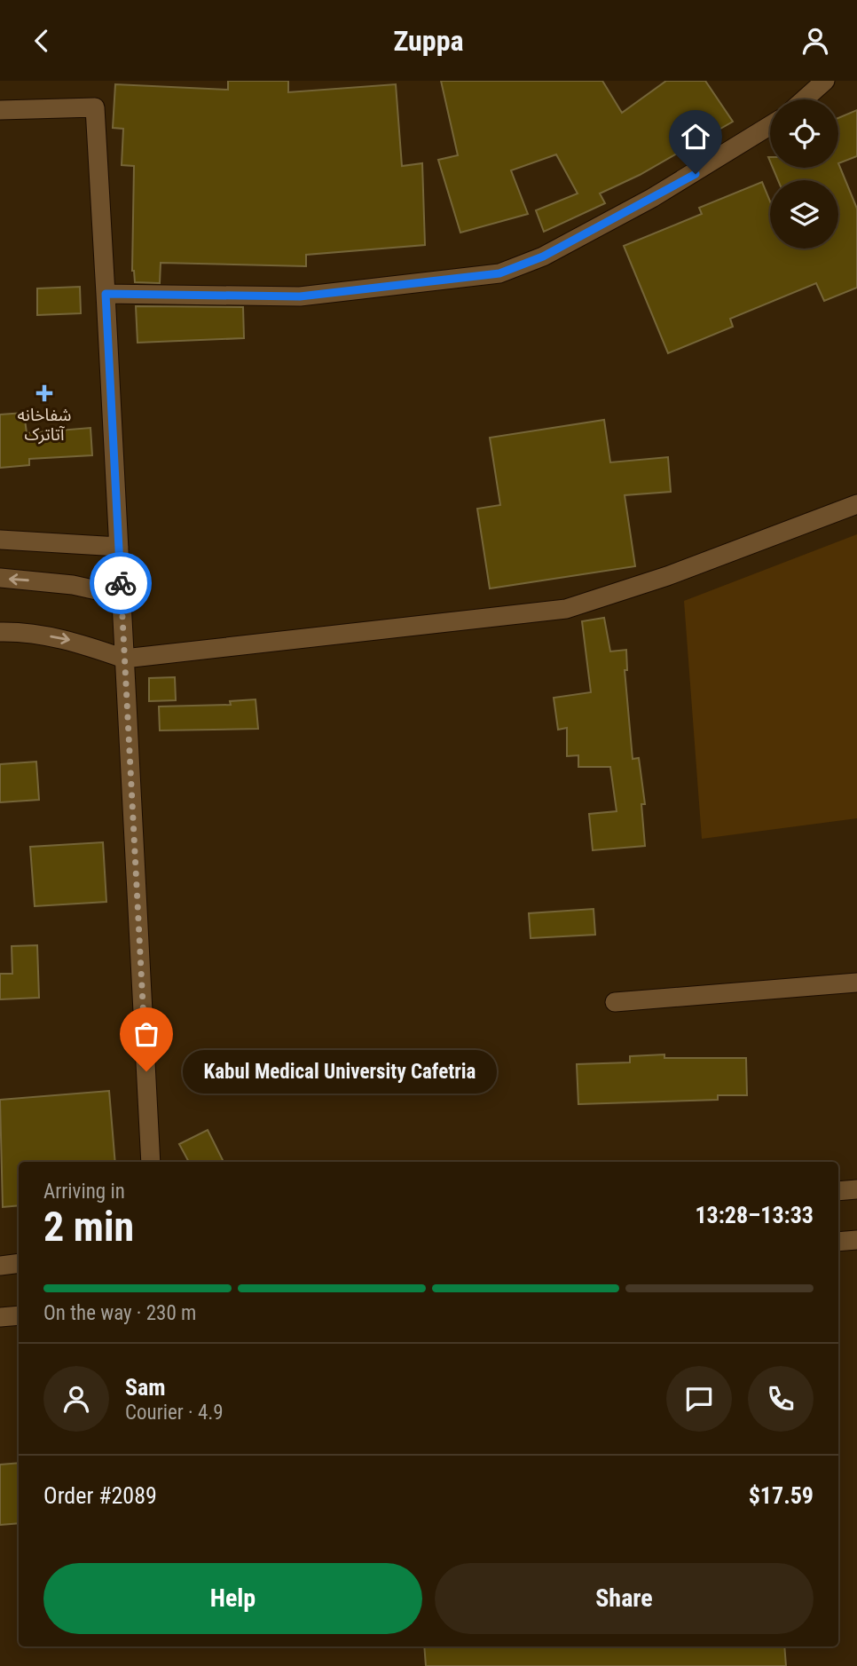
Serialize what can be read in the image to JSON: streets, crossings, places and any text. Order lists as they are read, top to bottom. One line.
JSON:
{"places":{"health":["شفاخانه آتاترک"],"other":["Kabul Medical University Cafetria"]},"page":{"header":"Zuppa","bubble":"Kabul Medical University Cafetria","heading":["2 min","Arriving in","13:28–13:33"],"panel":["Sam","Courier · 4.9","Order #2089","$17.59"],"bar":"On the way · 230 m","buttons":["Help","Share"]}}
